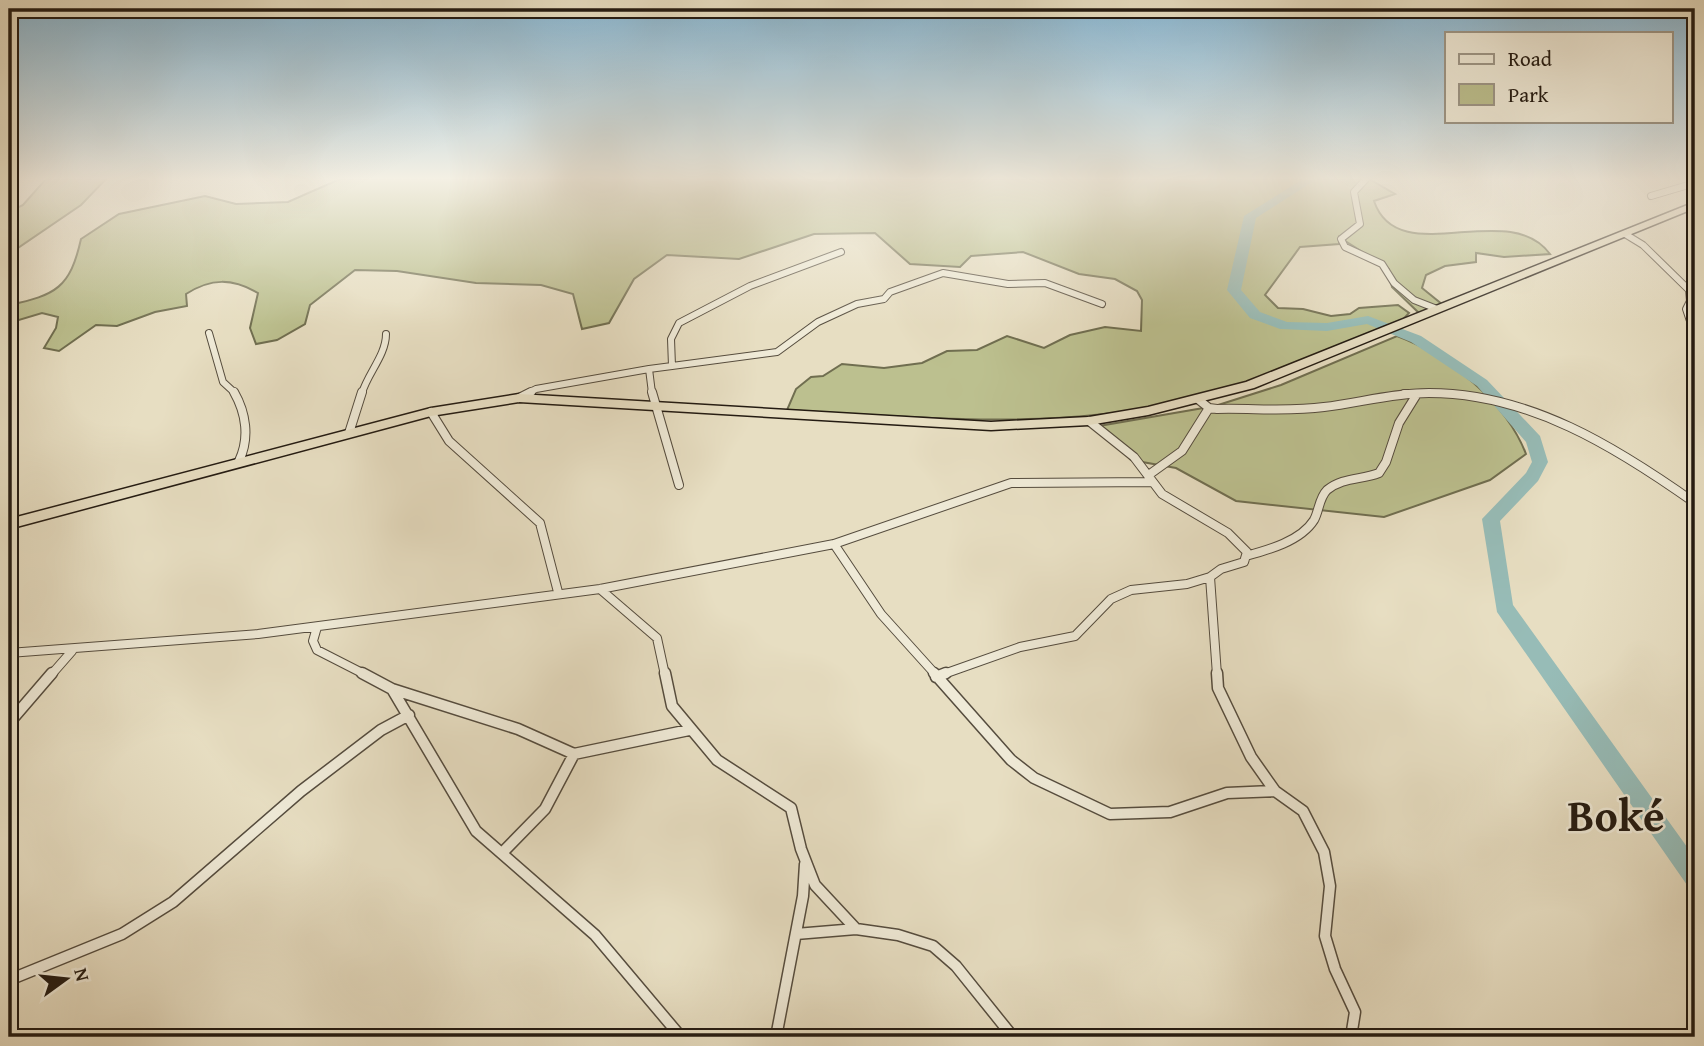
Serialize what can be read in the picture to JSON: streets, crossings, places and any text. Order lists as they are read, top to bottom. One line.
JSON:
{"districts":["Boké"],"legend":["Road","Park"],"north":"right"}
